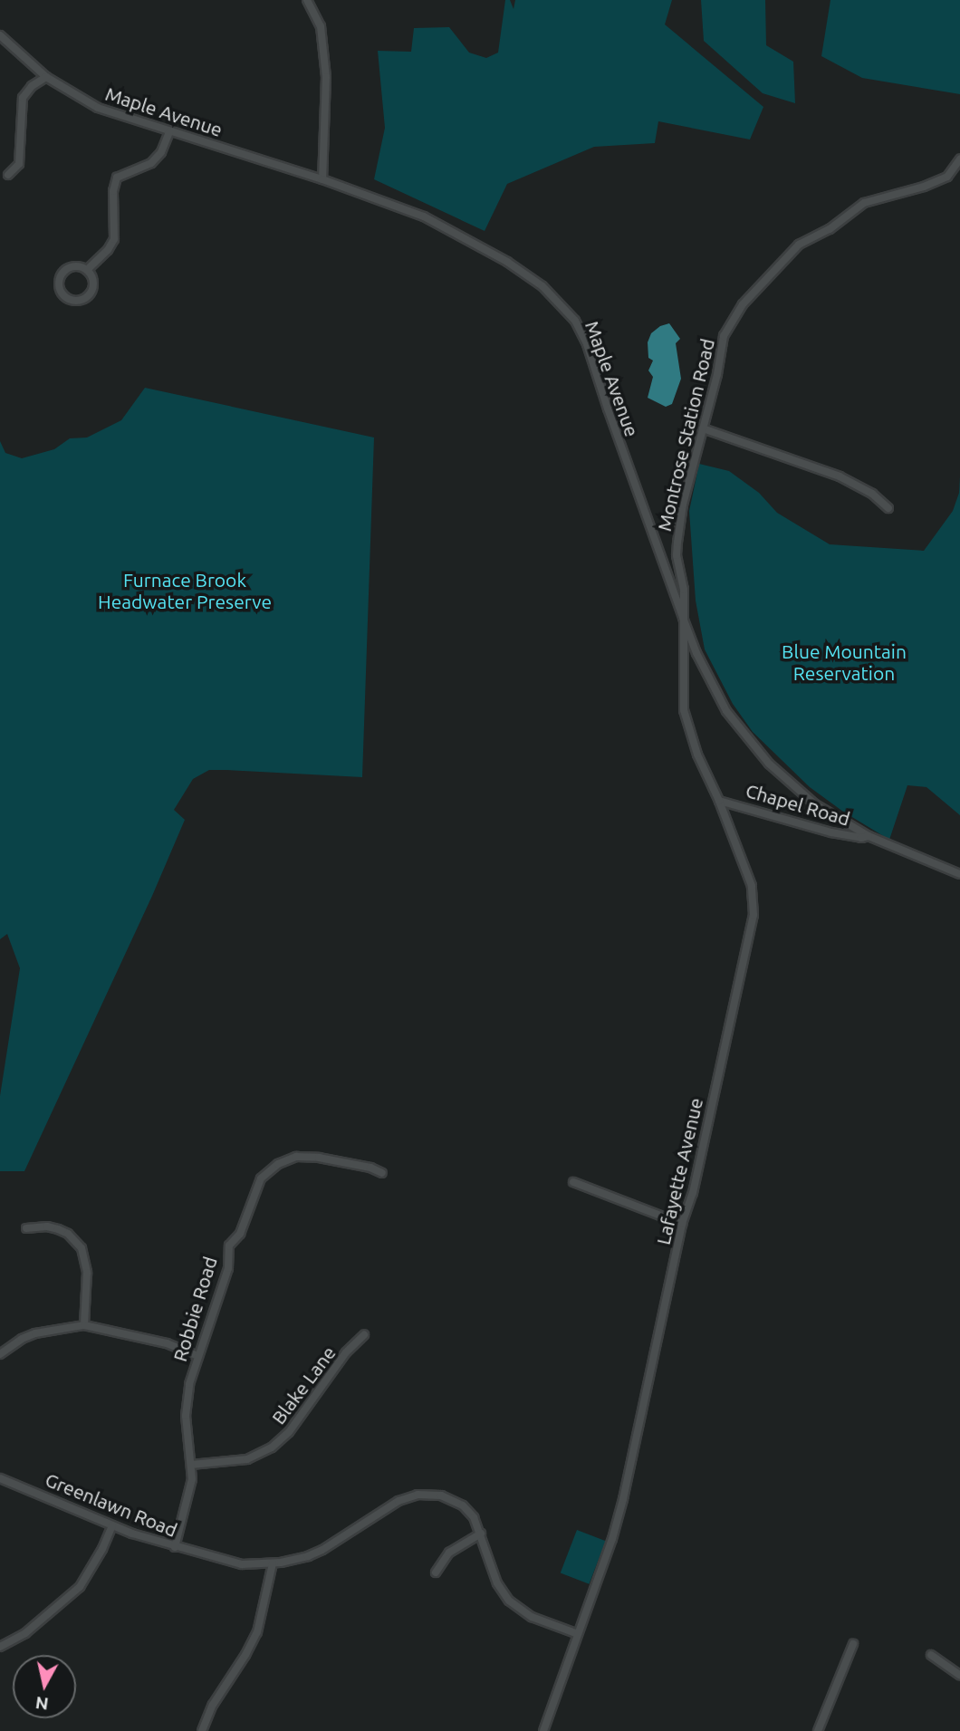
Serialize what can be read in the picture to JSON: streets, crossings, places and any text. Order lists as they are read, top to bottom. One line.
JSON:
{"streets":{"street":["Maple Avenue","Montrose Station Road","Chapel Road","Lafayette Avenue","Robbie Road","Blake Lane","Greenlawn Road"]},"crossings":[["Maple Avenue","Montrose Station Road"],["Maple Avenue","Chapel Road"],["Maple Avenue","Lafayette Avenue"],["Montrose Station Road","Lafayette Avenue"],["Chapel Road","Lafayette Avenue"],["Lafayette Avenue","Greenlawn Road"],["Robbie Road","Blake Lane"],["Robbie Road","Greenlawn Road"]],"parks":["Furnace Brook Headwater Preserve","Blue Mountain Reservation"],"north":"bottom"}
